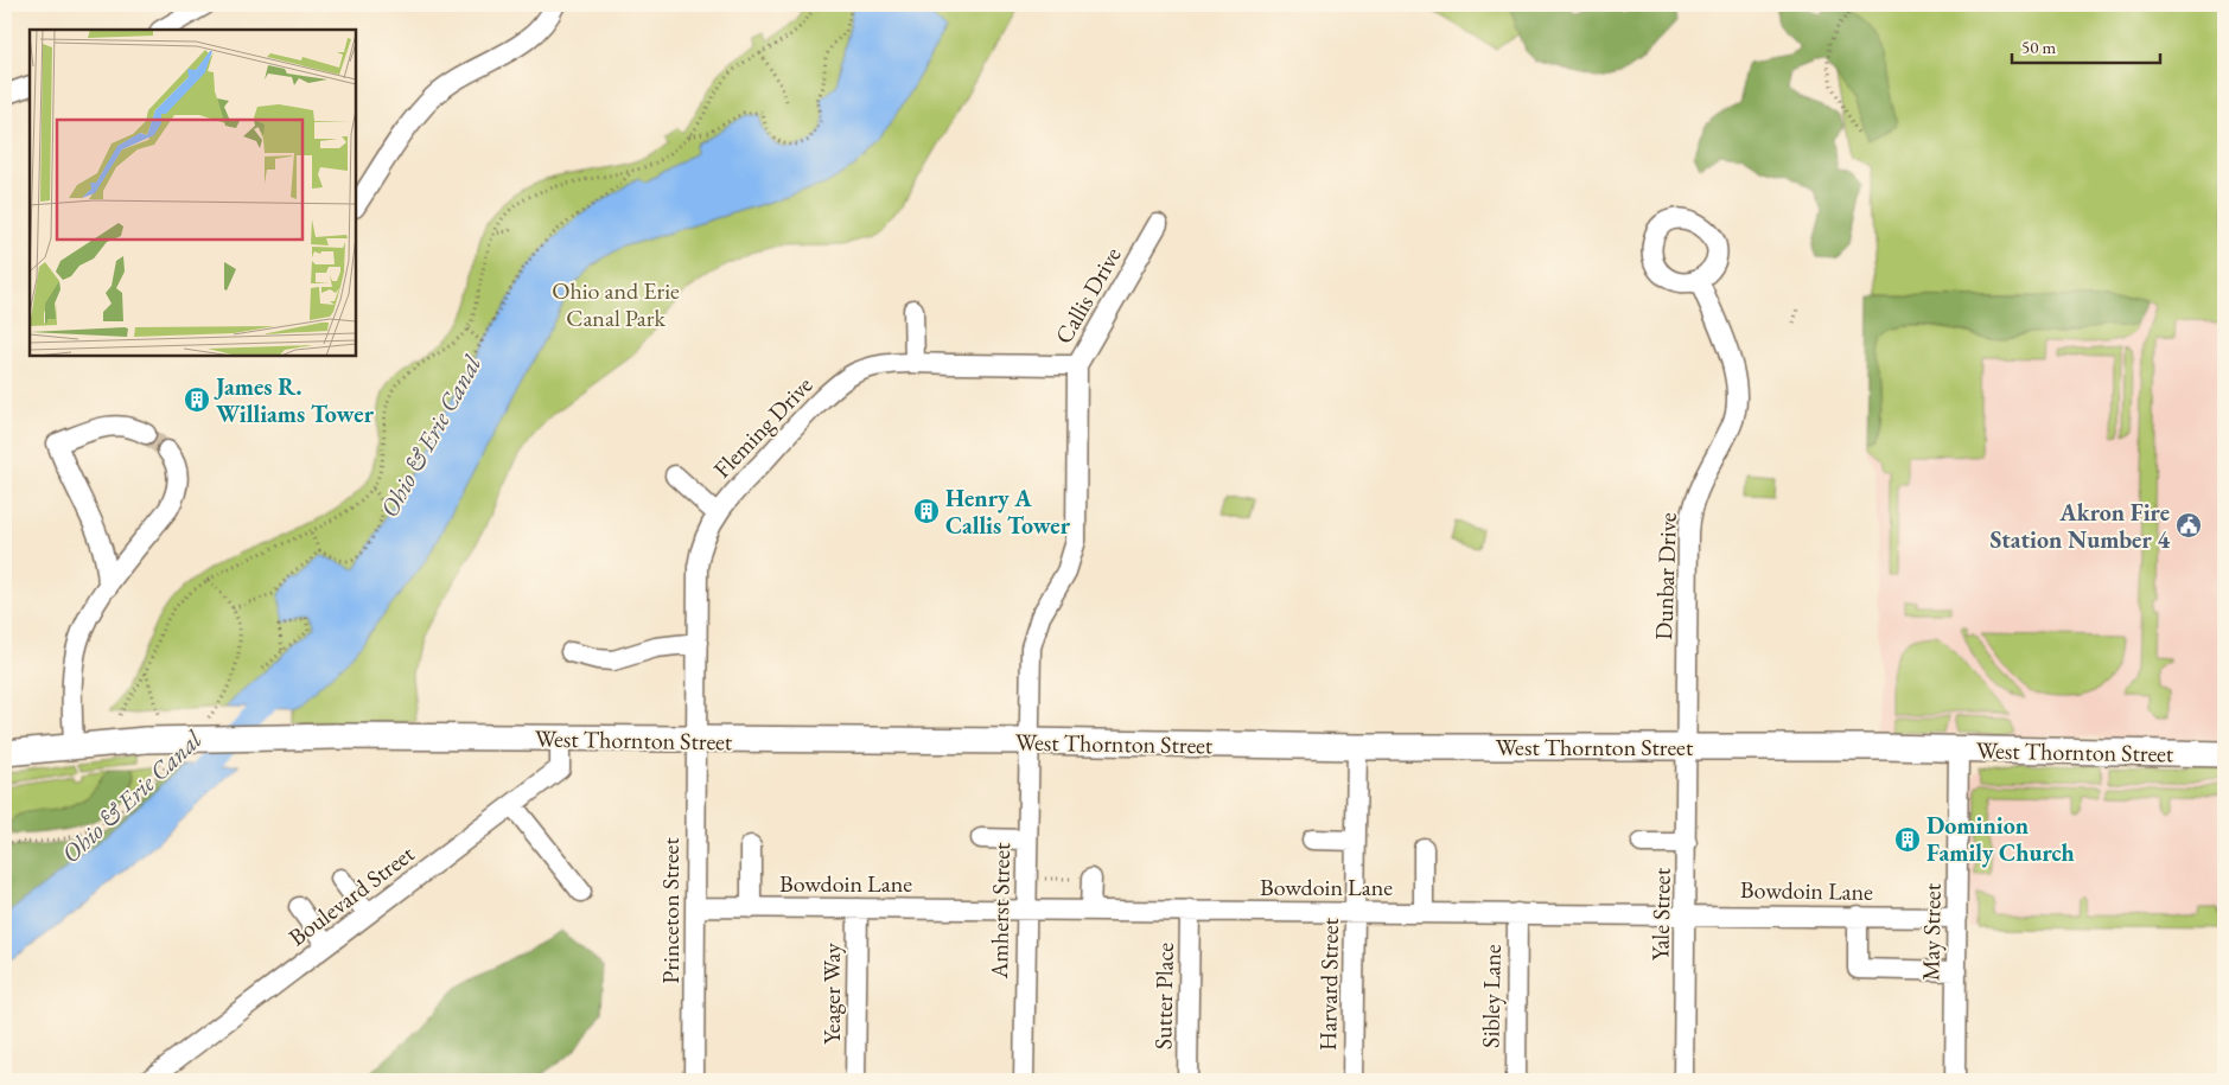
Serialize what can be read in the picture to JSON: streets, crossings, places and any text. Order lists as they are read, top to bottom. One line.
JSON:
{"streets":{"main road":["West Thornton Street"],"street":["Callis Drive","Fleming Drive","Dunbar Drive","Bowdoin Lane","Boulevard Street","Princeton Street","Amherst Street","Yale Street","May Street","Harvard Street","Yeager Way","Sutter Place","Sibley Lane"]},"crossings":[["Callis Drive","Fleming Drive"],["Callis Drive","West Thornton Street"],["Callis Drive","Amherst Street"],["Fleming Drive","West Thornton Street"],["Fleming Drive","Princeton Street"],["Dunbar Drive","West Thornton Street"],["Dunbar Drive","Yale Street"],["West Thornton Street","Boulevard Street"],["West Thornton Street","Princeton Street"],["West Thornton Street","Amherst Street"],["West Thornton Street","Yale Street"],["West Thornton Street","May Street"],["West Thornton Street","Harvard Street"],["Bowdoin Lane","Princeton Street"],["Bowdoin Lane","Amherst Street"],["Bowdoin Lane","Yale Street"],["Bowdoin Lane","May Street"],["Bowdoin Lane","Harvard Street"],["Bowdoin Lane","Yeager Way"],["Bowdoin Lane","Sutter Place"],["Bowdoin Lane","Sibley Lane"]],"water":["Ohio & Erie Canal"],"parks":["Ohio and Erie Canal Park"],"places":{"building":["James R. Williams Tower","Henry A Callis Tower","Dominion Family Church"],"public building":["Akron Fire Station Number 4"]},"scale_bar":"50 m"}
